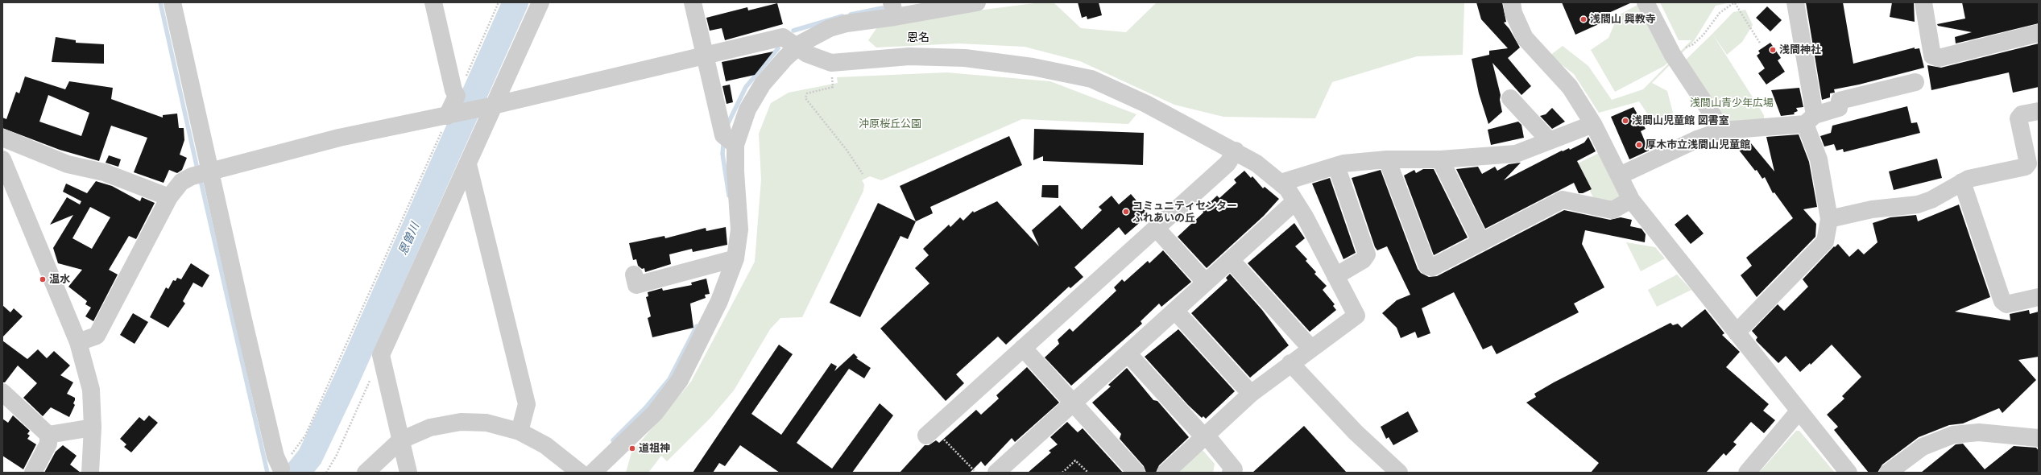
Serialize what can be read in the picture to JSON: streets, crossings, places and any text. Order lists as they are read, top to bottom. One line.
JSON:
{"districts":["恩名"],"water":["恩曽川"],"parks":["浅間山青少年広場","沖原桜丘公園"],"places":["浅間山 興教寺","浅間神社","浅間山児童館 図書室","厚木市立浅間山児童館","コミュニティセンター ふれあいの丘","温水","道祖神"]}
